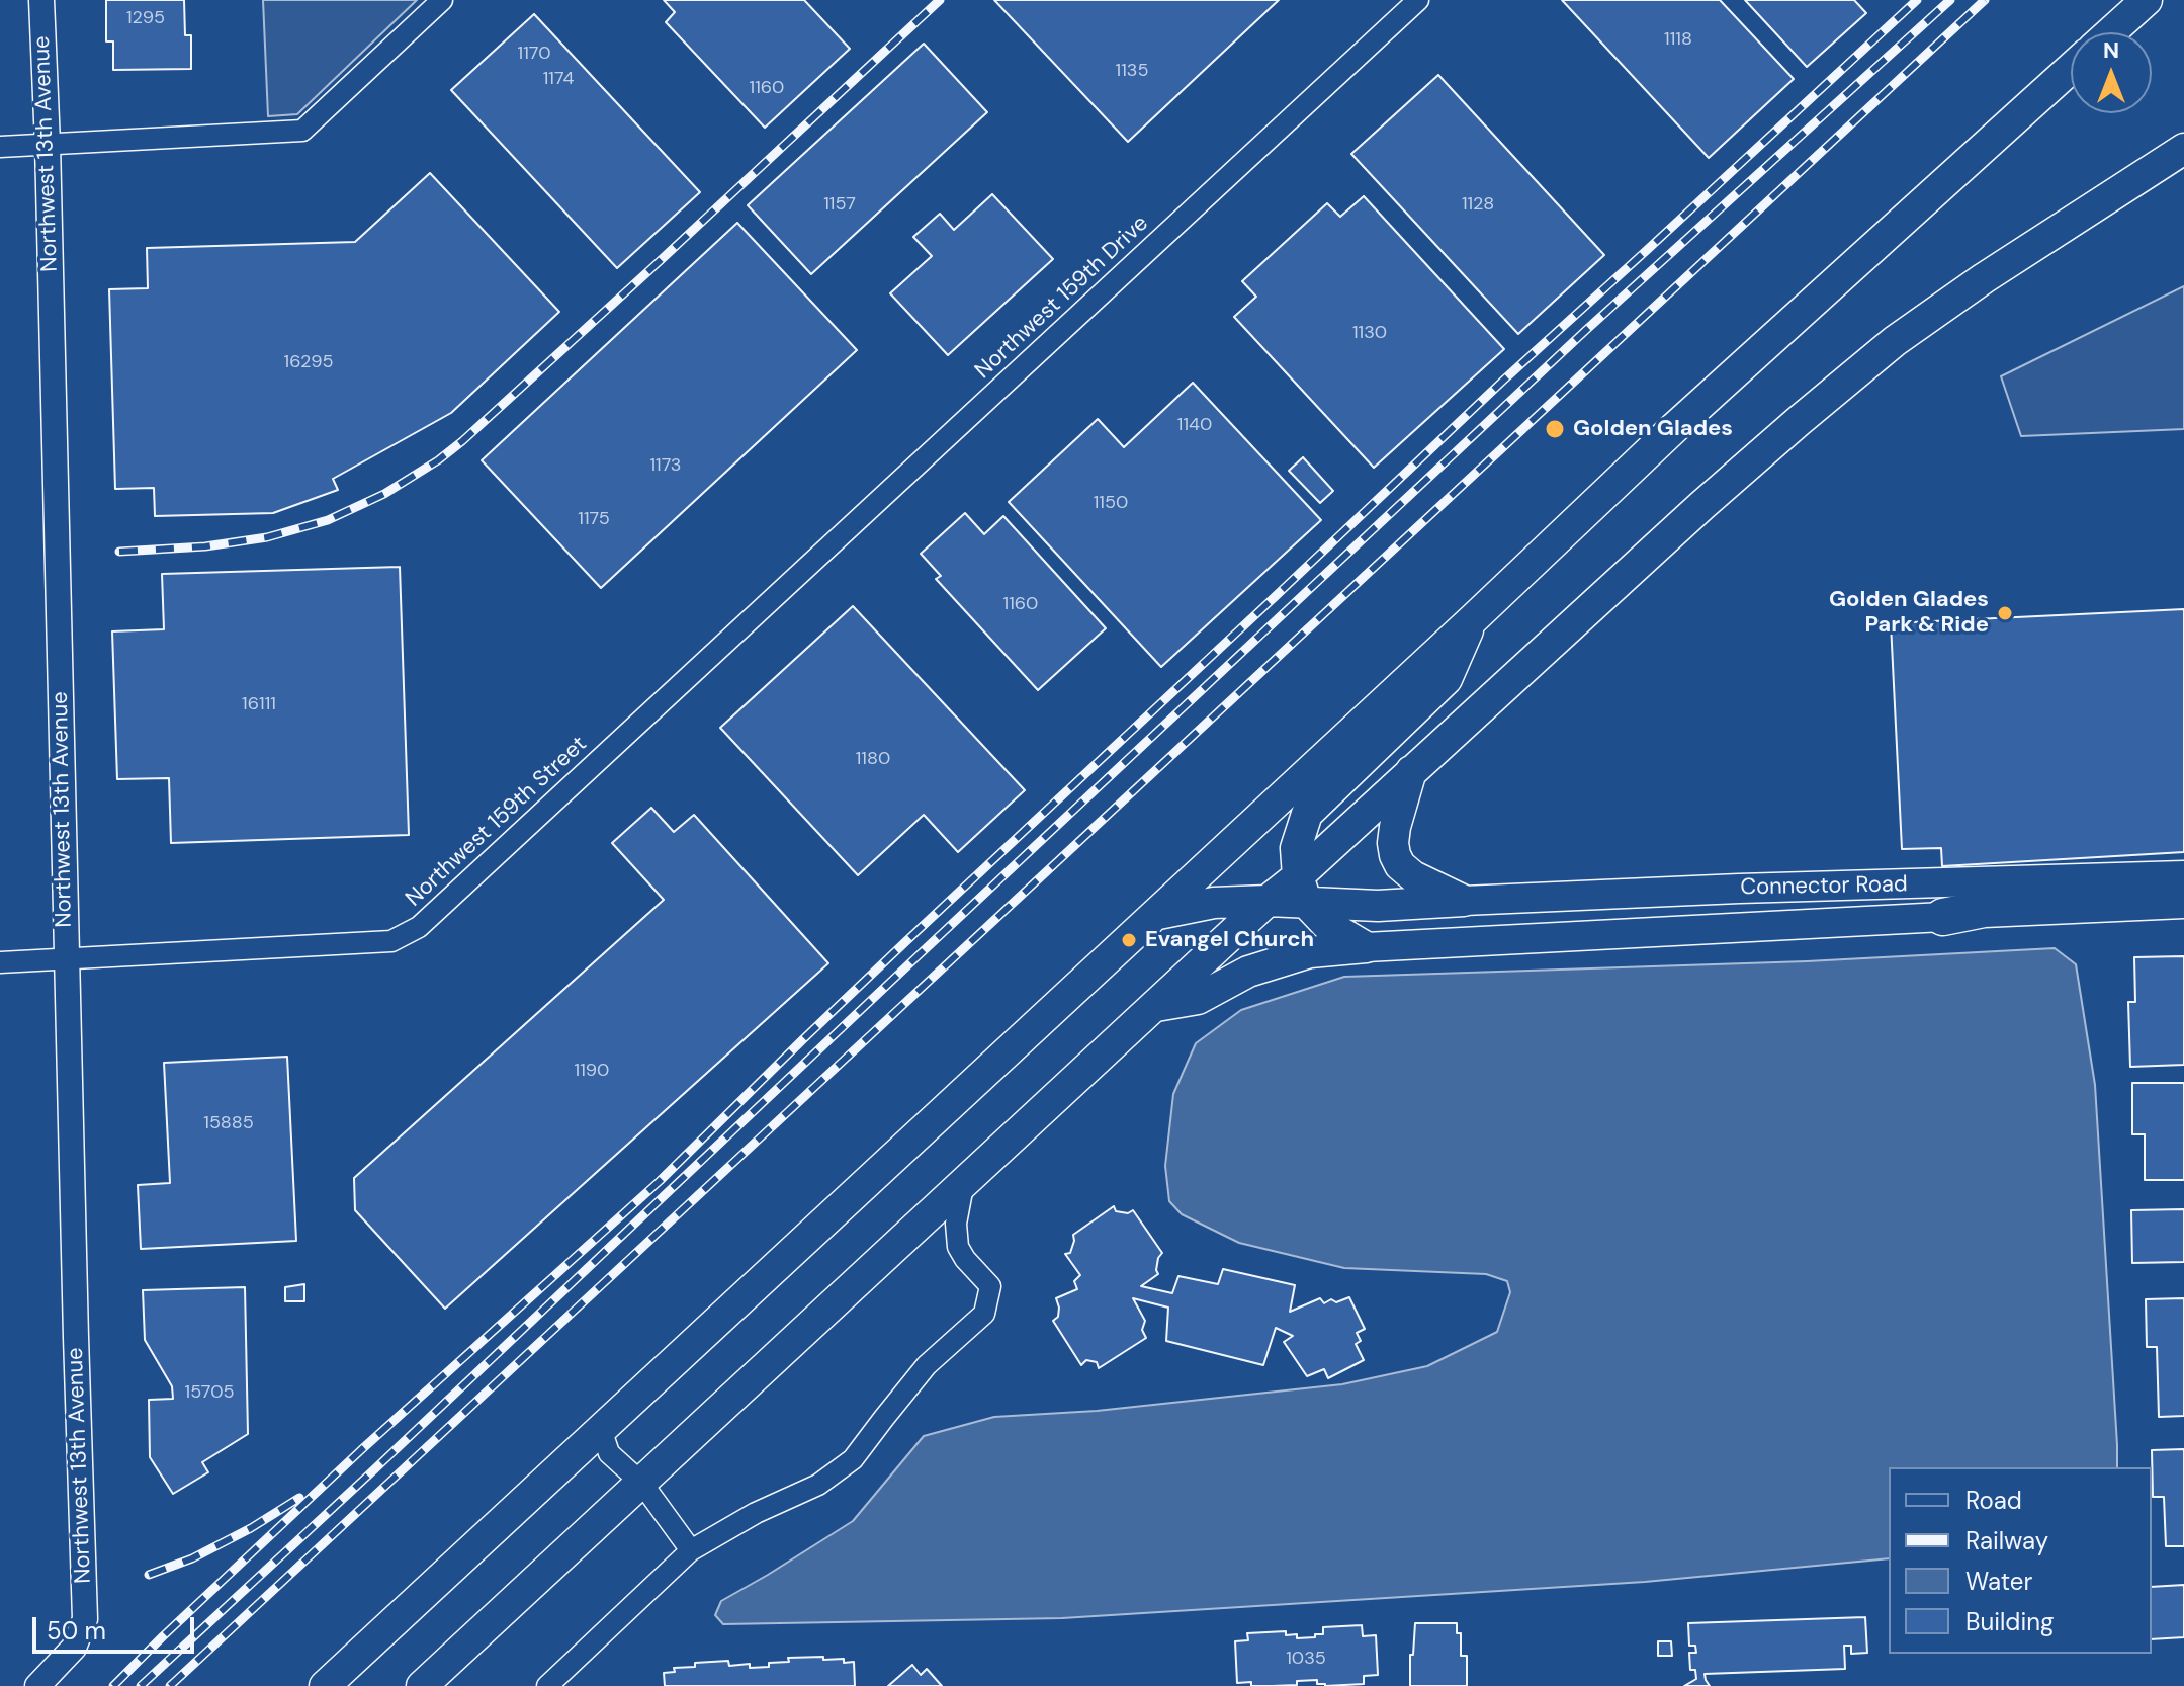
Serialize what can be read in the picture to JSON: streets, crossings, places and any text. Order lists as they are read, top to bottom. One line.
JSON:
{"streets":{"main road":["Connector Road"],"street":["Northwest 13th Avenue","Northwest 159th Drive","Northwest 159th Street"]},"crossings":[["Northwest 13th Avenue","Northwest 159th Street"],["Northwest 159th Drive","Northwest 159th Street"]],"places":["Golden Glades","Golden Glades Park & Ride","Evangel Church"],"house_numbers":["1295","1118","1170","1135","1174","1160","1157","1128","1130","16295","1140","1173","1150","1175","1160","16111","1180","1190","15885","15705","1035"],"legend":["Road","Railway","Water","Building"],"scale_bar":"50 m","north":"top"}
